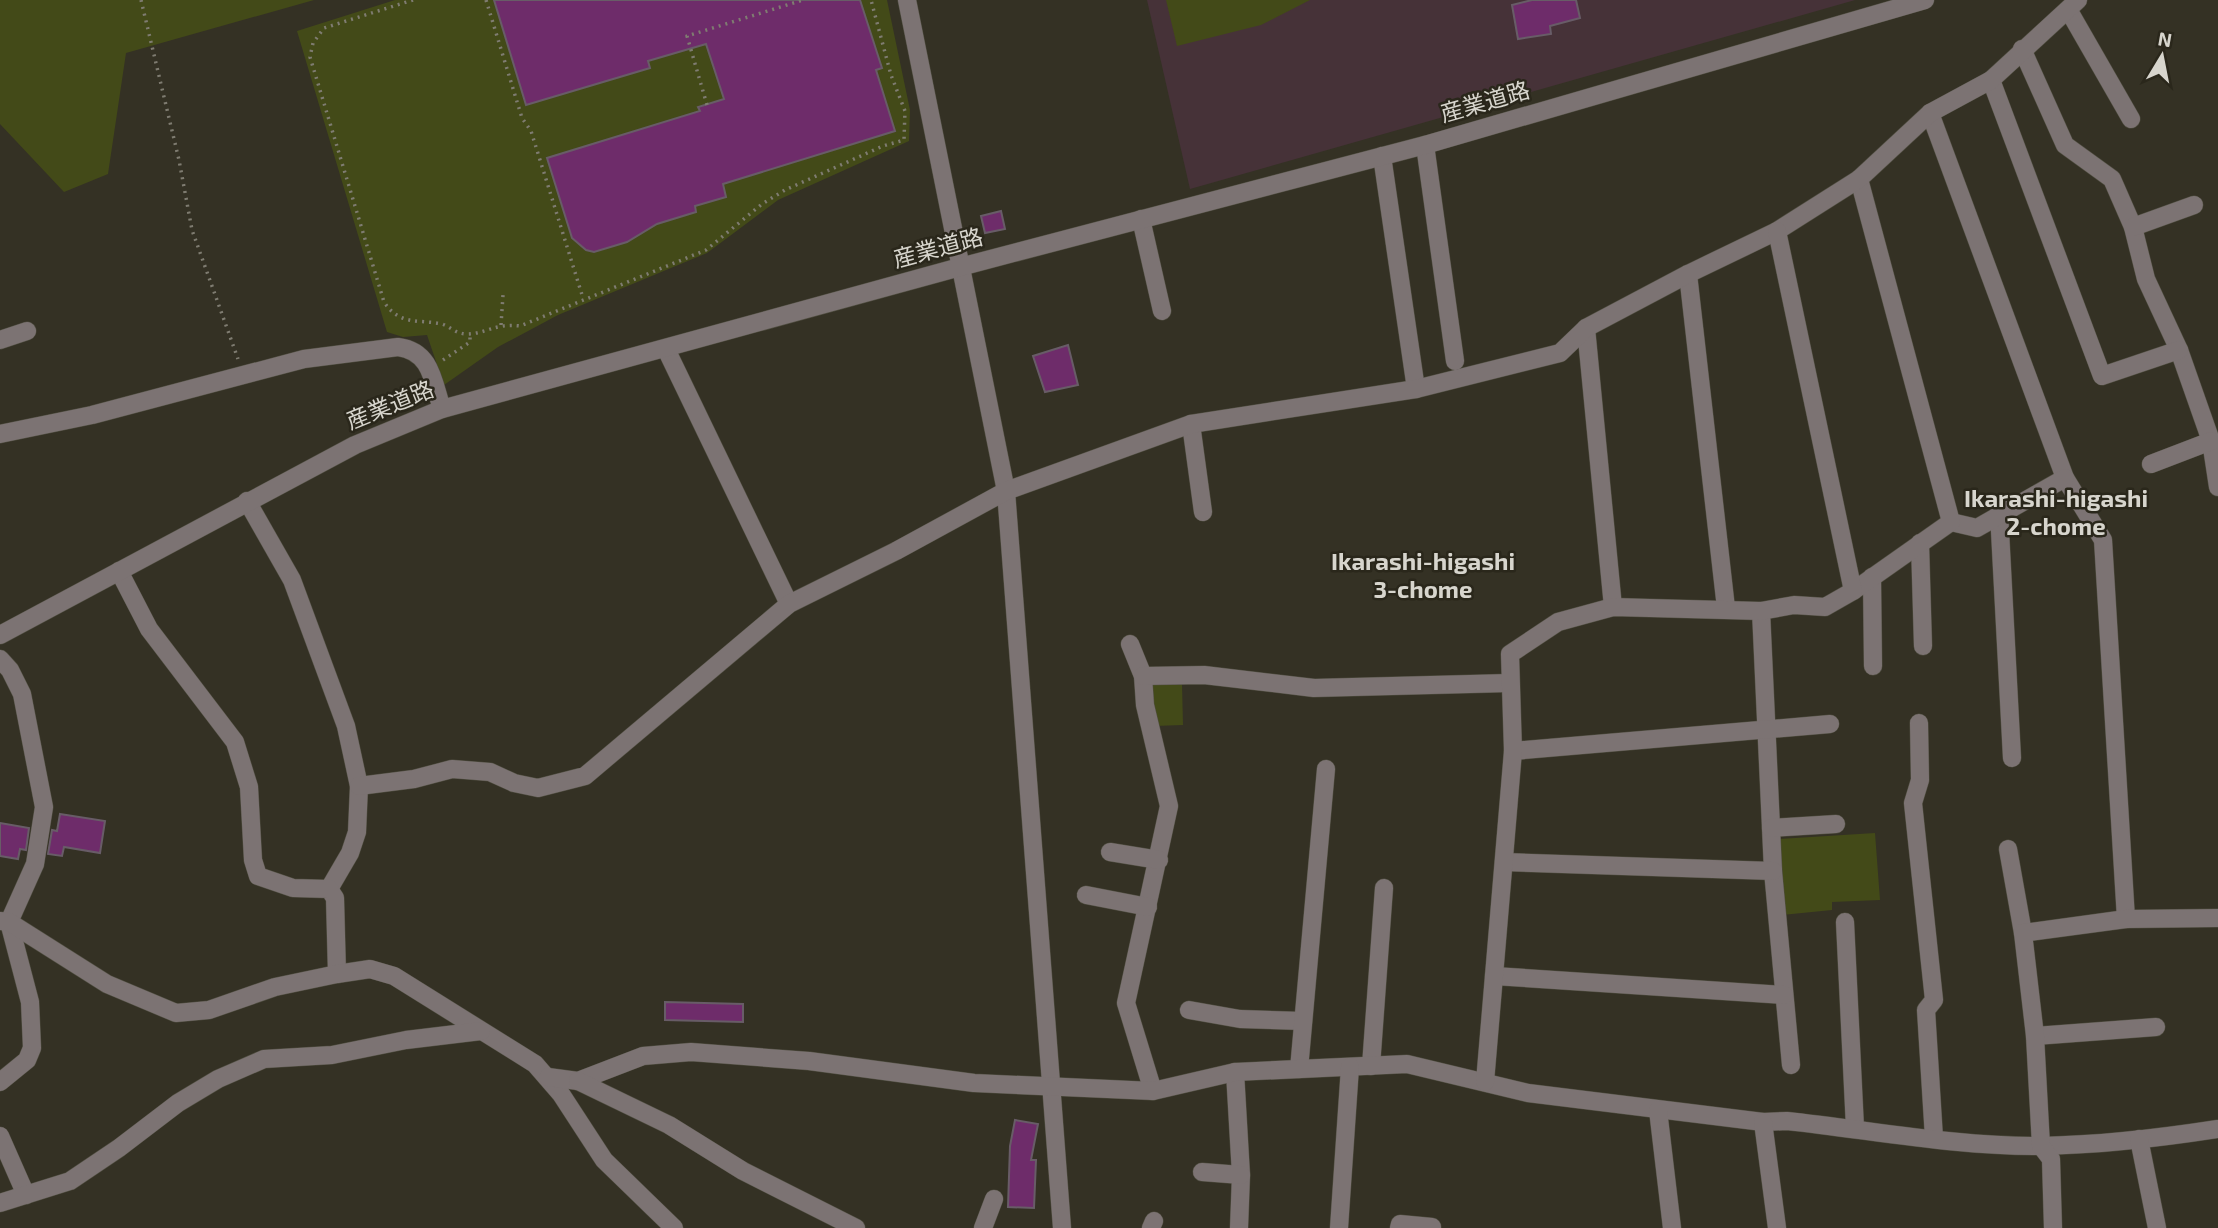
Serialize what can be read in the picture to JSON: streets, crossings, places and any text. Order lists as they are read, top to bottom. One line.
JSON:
{"streets":{"street":["産業道路"]},"districts":["Ikarashi-higashi 2-chome","Ikarashi-higashi 3-chome"],"north":"top"}
